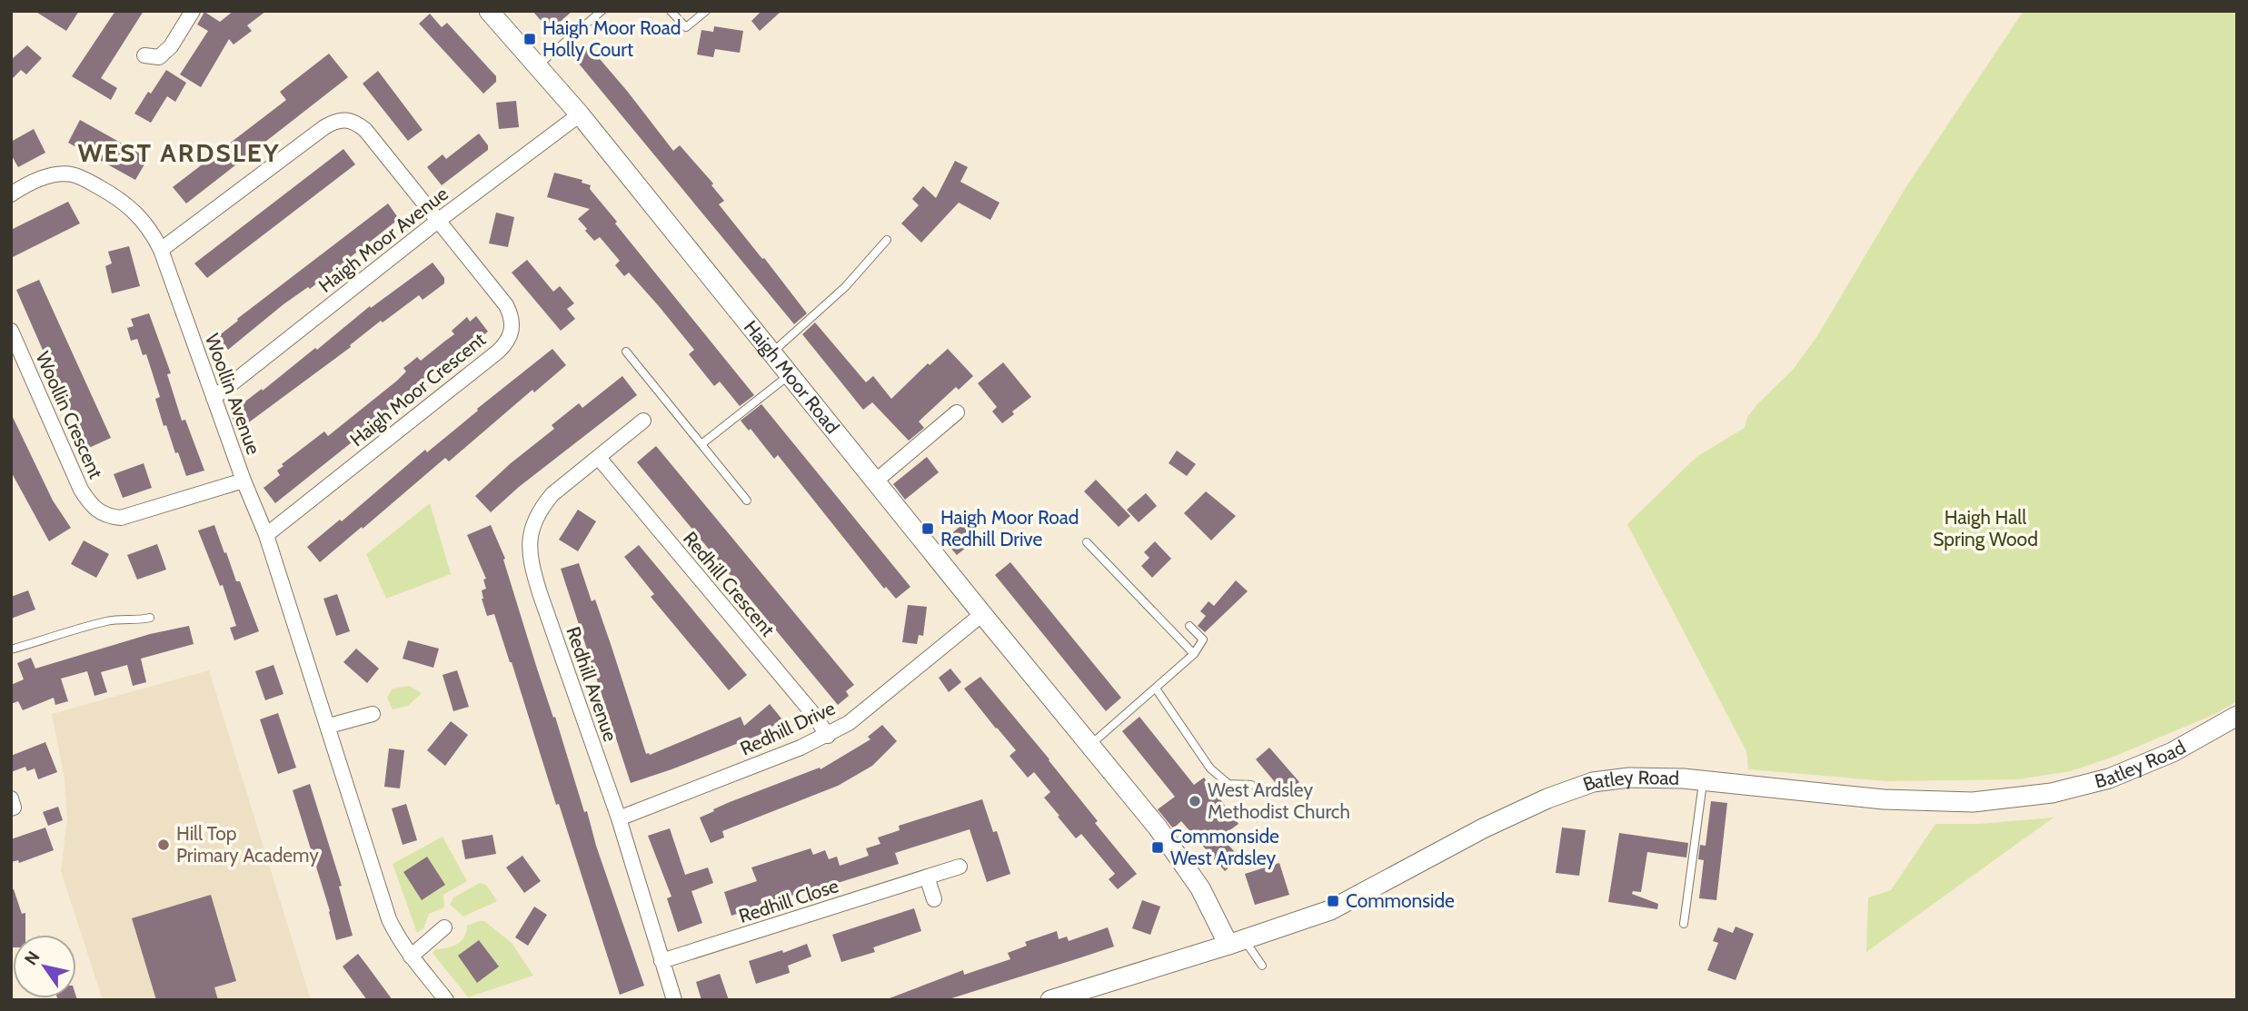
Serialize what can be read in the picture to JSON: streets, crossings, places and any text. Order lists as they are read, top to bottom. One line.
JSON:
{"streets":{"street":["Haigh Moor Avenue","Haigh Moor Road","Haigh Moor Crescent","Woollin Avenue","Woollin Crescent","Redhill Crescent","Redhill Avenue","Redhill Drive","Batley Road","Redhill Close"]},"crossings":[["Haigh Moor Avenue","Haigh Moor Road"],["Haigh Moor Avenue","Haigh Moor Crescent"],["Haigh Moor Avenue","Woollin Avenue"],["Haigh Moor Road","Redhill Drive"],["Haigh Moor Road","Batley Road"],["Haigh Moor Crescent","Woollin Avenue"],["Woollin Avenue","Woollin Crescent"],["Redhill Crescent","Redhill Avenue"],["Redhill Crescent","Redhill Drive"],["Redhill Avenue","Redhill Drive"],["Redhill Avenue","Redhill Close"]],"districts":["WEST ARDSLEY"],"parks":["Haigh Hall Spring Wood"],"places":{"transit":["Haigh Moor Road Holly Court","Haigh Moor Road Redhill Drive","Commonside West Ardsley","Commonside"],"other":["West Ardsley Methodist Church","Hill Top Primary Academy"]},"north":"top left"}
